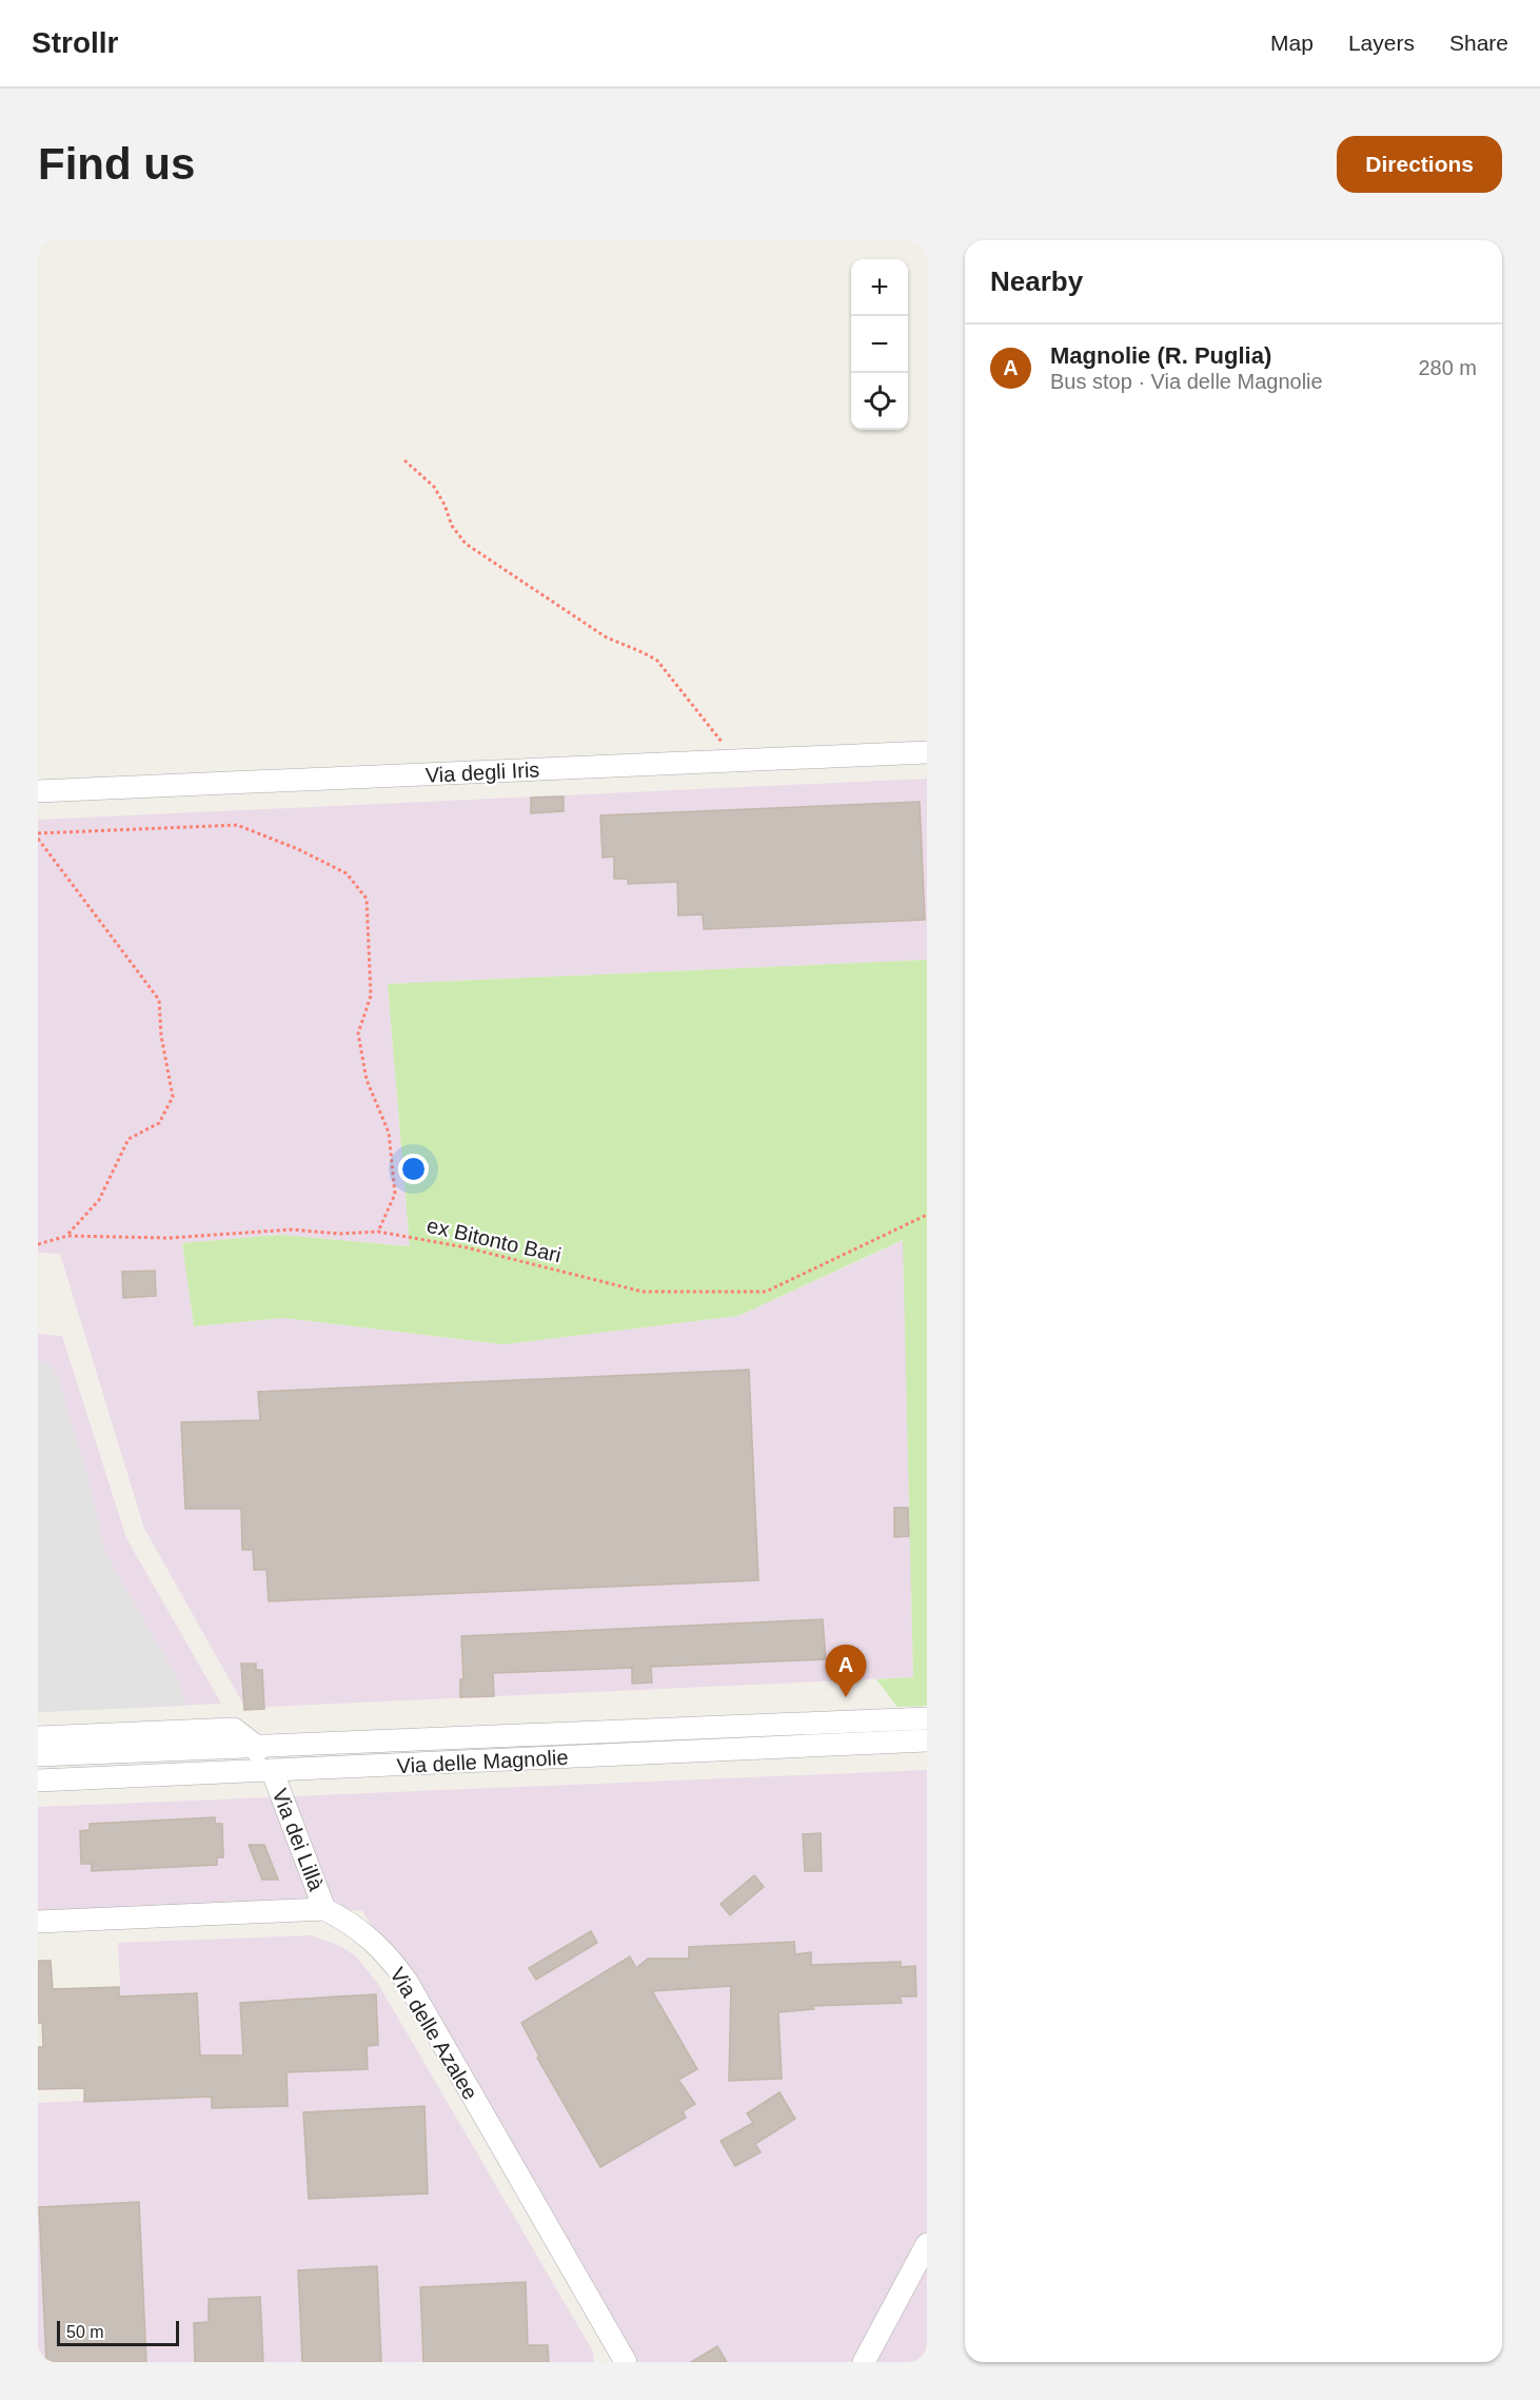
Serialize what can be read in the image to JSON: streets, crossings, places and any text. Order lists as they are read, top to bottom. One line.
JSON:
{"streets":{"street":["Via degli Iris","Via delle Magnolie","Via dei Lillà","Via delle Azalee"],"path":["ex Bitonto Bari"]},"crossings":[["Via delle Magnolie","Via dei Lillà"],["Via dei Lillà","Via delle Azalee"]],"scale_bar":"50 m","page":{"header":"Strollr","nav":["Map","Layers","Share"],"buttons":"Directions","title":"Find us","heading":"Nearby","map_buttons":["+","−"],"list":[{"mark":"A","name":"Magnolie (R. Puglia)","note":"Bus stop · Via delle Magnolie","value":"280 m"}],"pins":"A","scale":"50 m"}}
